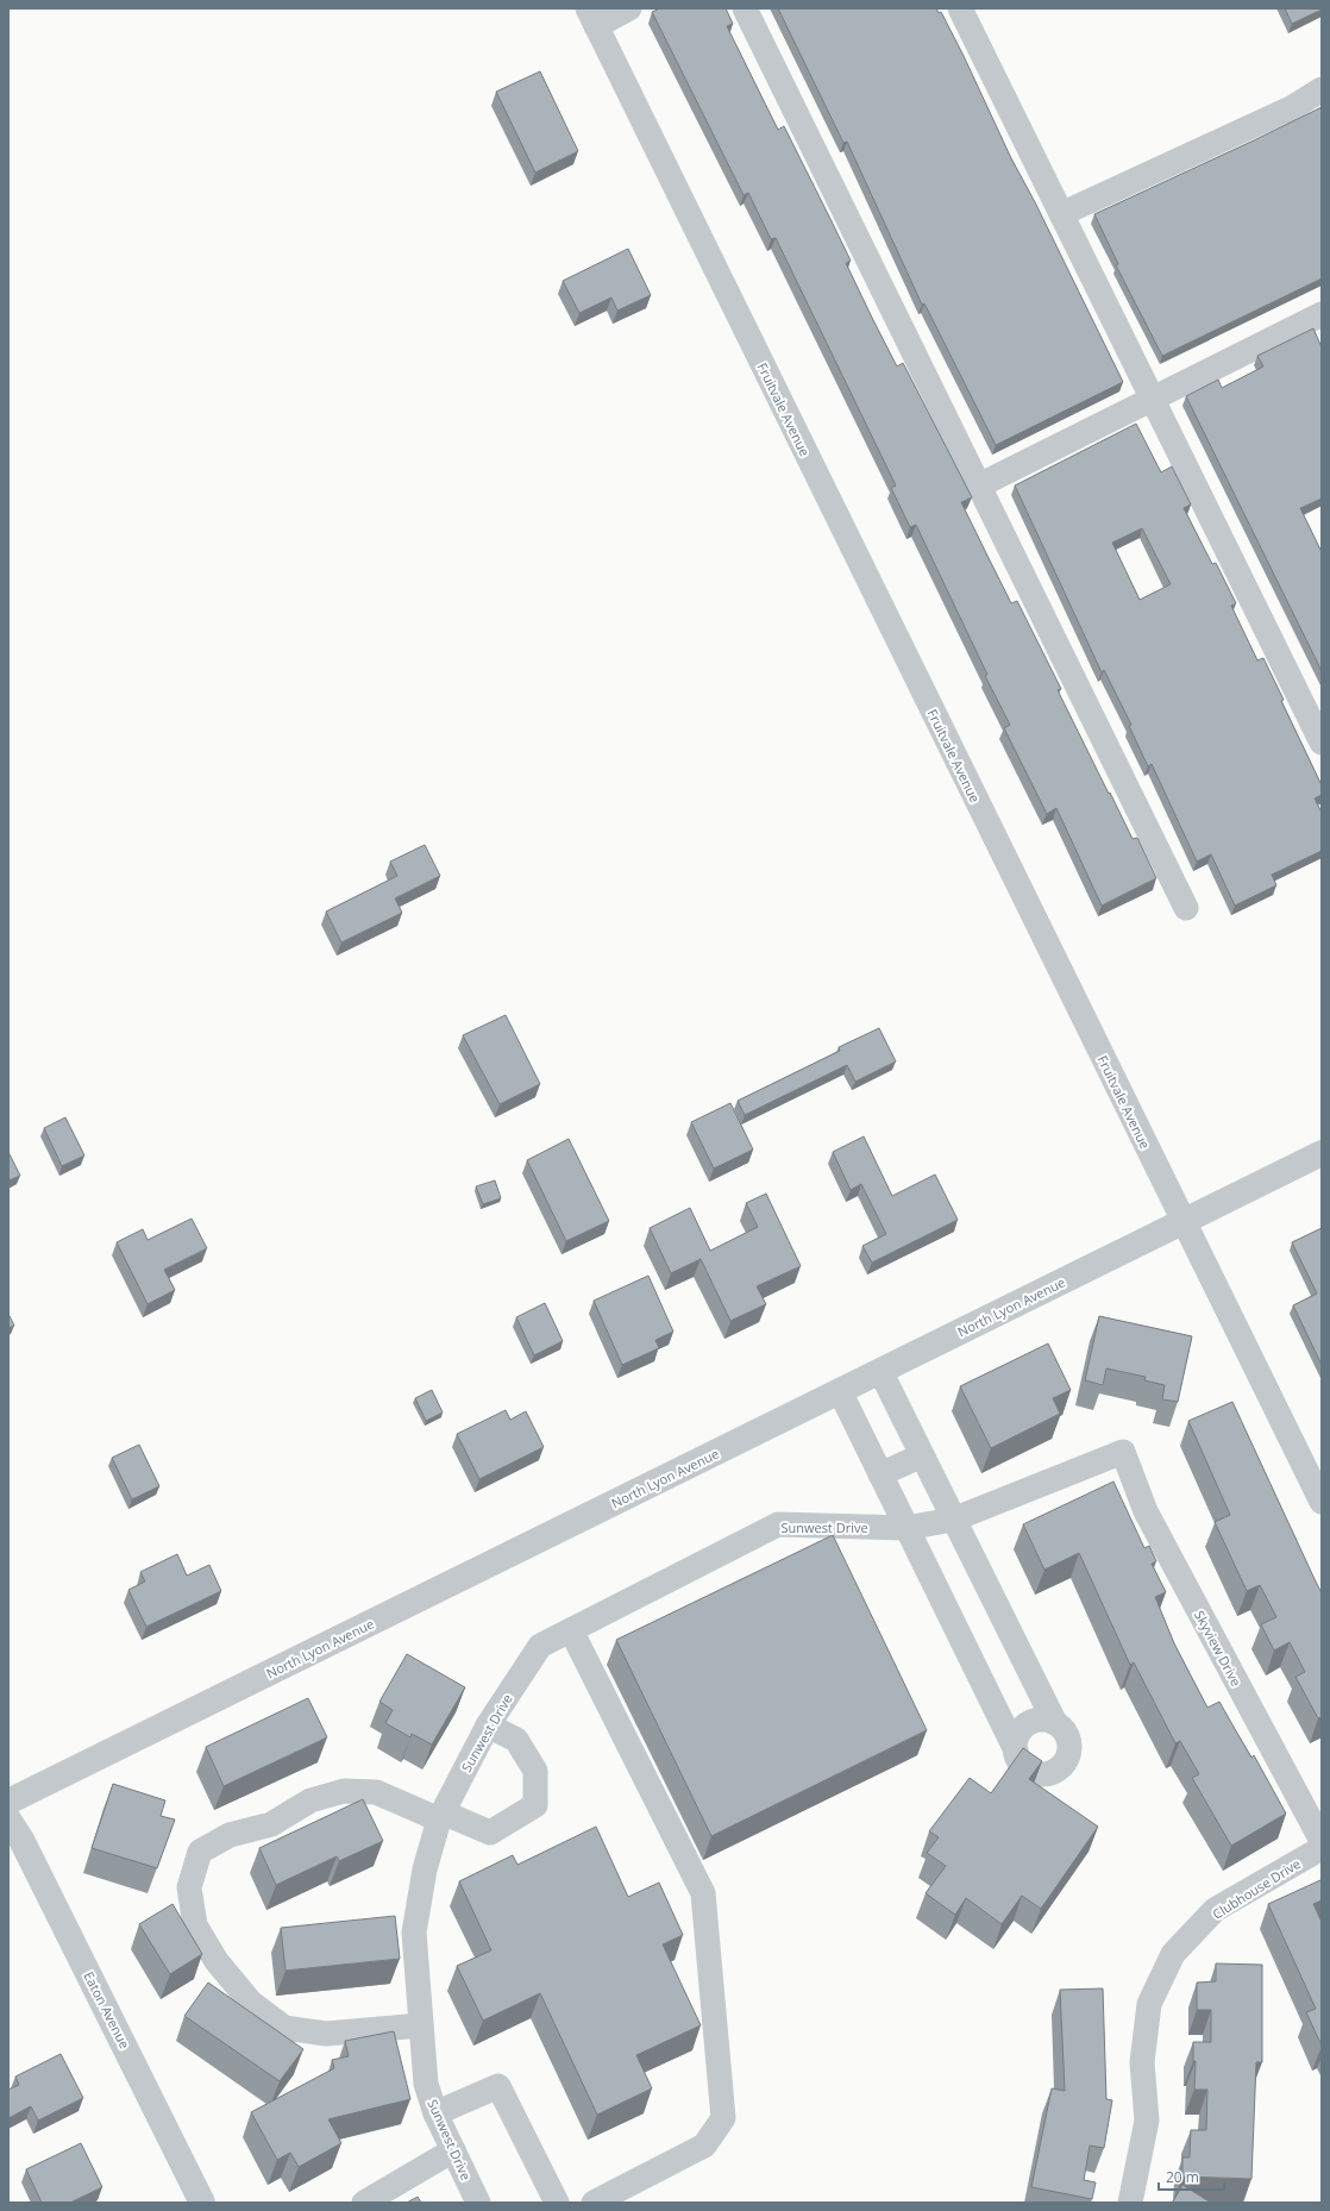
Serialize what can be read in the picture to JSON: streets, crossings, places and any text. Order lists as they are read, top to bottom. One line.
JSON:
{"streets":{"street":["Fruitvale Avenue","North Lyon Avenue","Sunwest Drive","Skyview Drive","Clubhouse Drive","Eaton Avenue"]},"crossings":[["Fruitvale Avenue","North Lyon Avenue"],["Sunwest Drive","Skyview Drive"]],"scale_bar":"20 m"}
